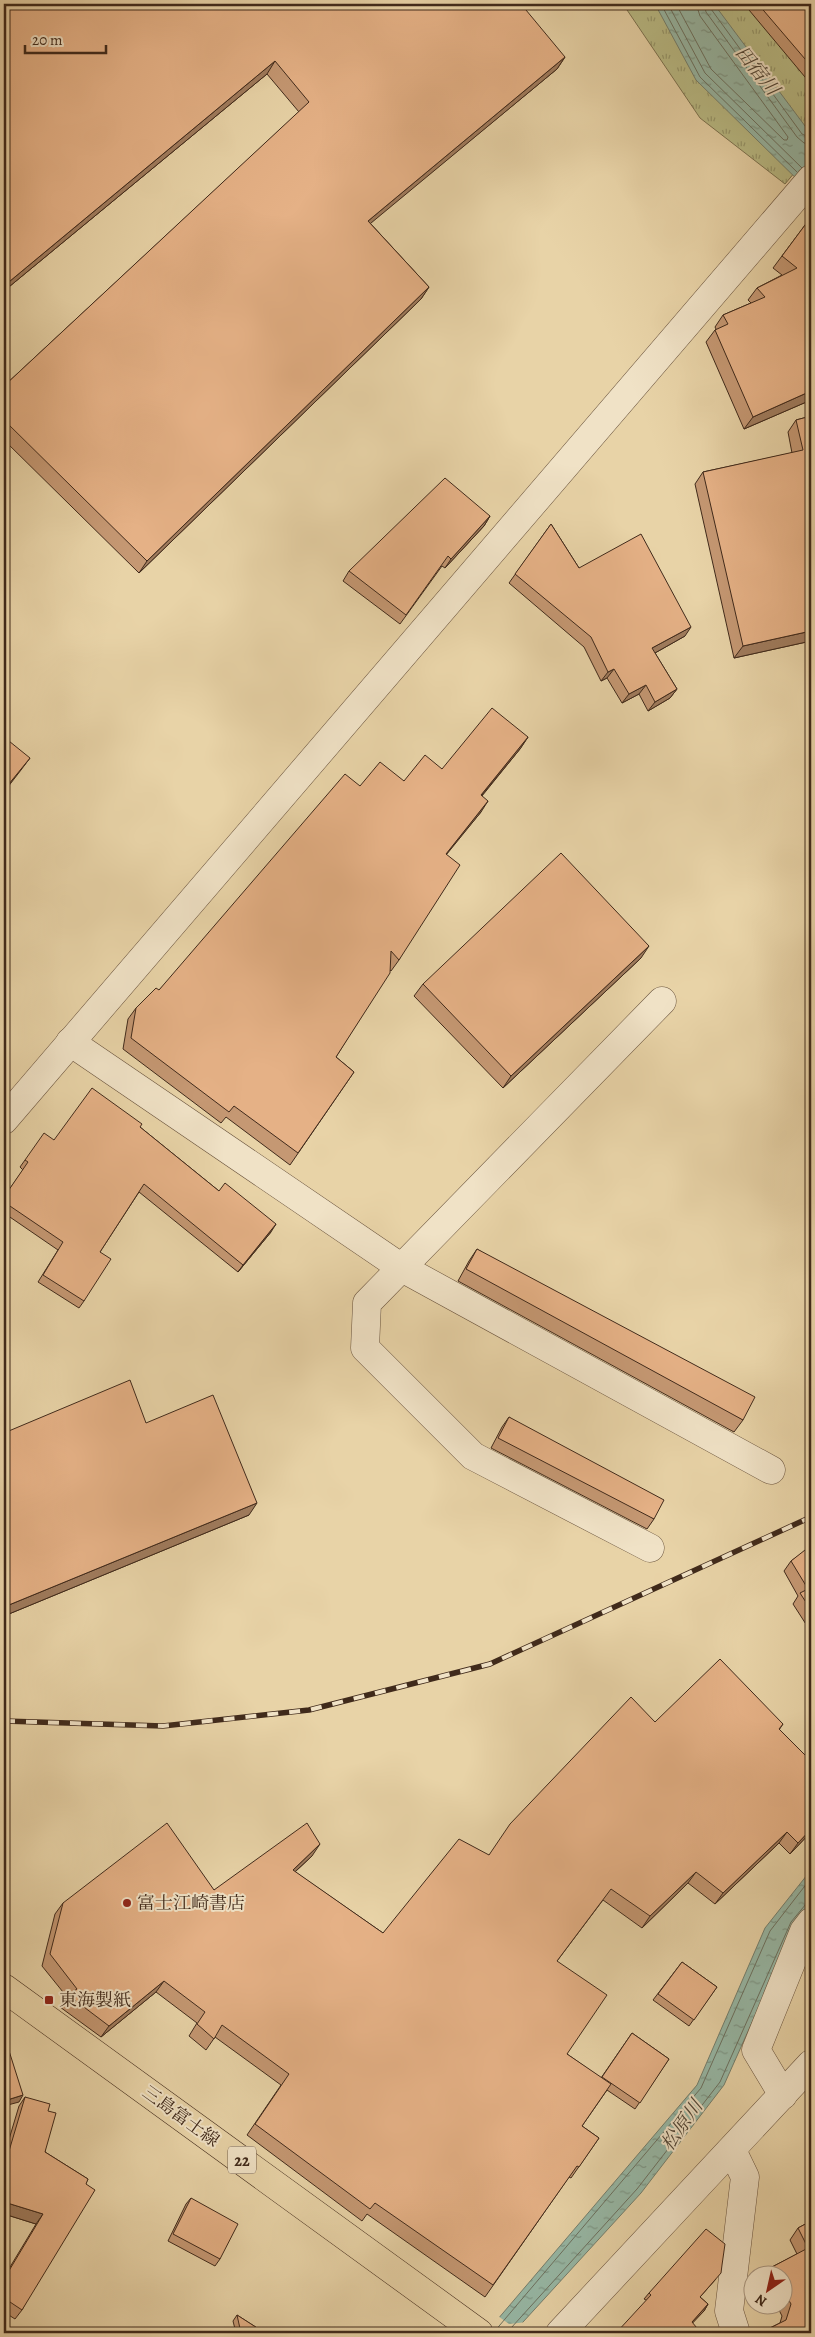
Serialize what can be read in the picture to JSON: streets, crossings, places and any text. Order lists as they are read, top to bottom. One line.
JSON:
{"streets":{"main road":["三島富士線","22"]},"water":["田宿川","松原川"],"places":{"other":["富士江崎書店"],"transit":["東海製紙"]},"scale_bar":"20 m","north":"bottom left"}
